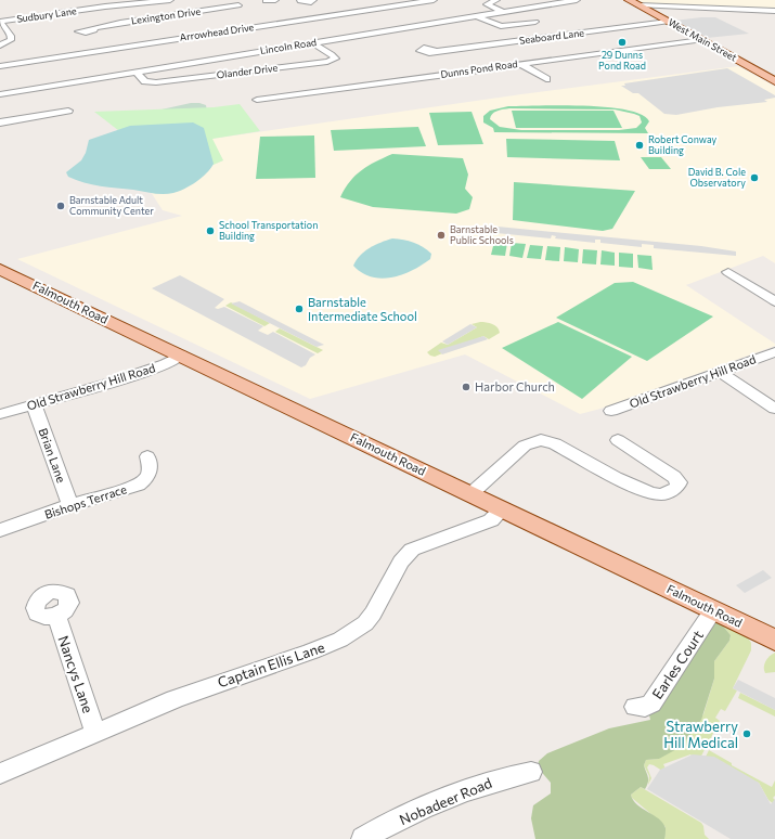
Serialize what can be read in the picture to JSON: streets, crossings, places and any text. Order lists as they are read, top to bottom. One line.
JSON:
{"streets":{"main road":["West Main Street","Falmouth Road"],"street":["Sudbury Lane","Lexington Drive","Arrowhead Drive","Seaboard Lane","Lincoln Road","Dunns Pond Road","Olander Drive","Old Strawberry Hill Road","Brian Lane","Bishops Terrace","Captain Ellis Lane","Earles Court","Nancys Lane","Nobadeer Road"]},"crossings":[["Seaboard Lane","West Main Street"],["West Main Street","Dunns Pond Road"],["Lincoln Road","Olander Drive"],["Falmouth Road","Old Strawberry Hill Road"],["Falmouth Road","Captain Ellis Lane"],["Falmouth Road","Earles Court"],["Old Strawberry Hill Road","Brian Lane"],["Brian Lane","Bishops Terrace"],["Captain Ellis Lane","Nancys Lane"]],"places":["29 Dunns Pond Road","Robert Conway Building","David B. Cole Observatory","Barnstable Adult Community Center","School Transportation Building","Barnstable Public Schools","Barnstable Intermediate School","Harbor Church","Strawberry Hill Medical"]}
